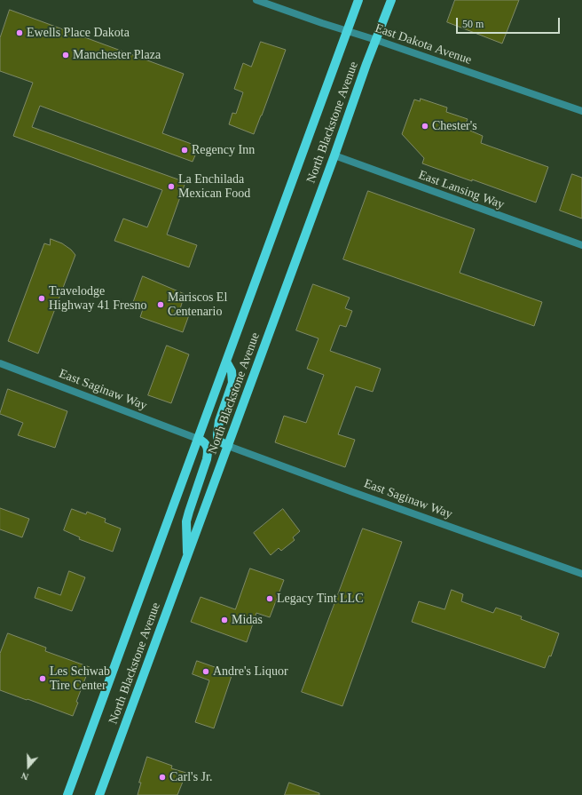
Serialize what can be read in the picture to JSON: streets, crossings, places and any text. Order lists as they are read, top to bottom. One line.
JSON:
{"streets":{"main road":["North Blackstone Avenue"],"street":["East Dakota Avenue","East Lansing Way","East Saginaw Way"]},"crossings":[["East Dakota Avenue","North Blackstone Avenue"],["North Blackstone Avenue","East Lansing Way"],["North Blackstone Avenue","East Saginaw Way"]],"places":["Ewells Place Dakota","Manchester Plaza","Chester's","Regency Inn","La Enchilada Mexican Food","Travelodge Highway 41 Fresno","Mariscos El Centenario","Legacy Tint LLC","Midas","Andre's Liquor","Les Schwab Tire Center","Carl's Jr."],"scale_bar":"50 m","north":"bottom"}
